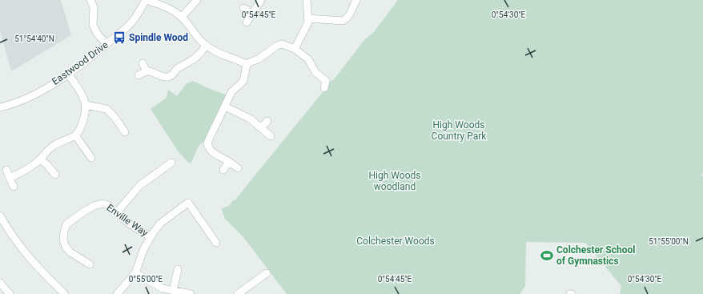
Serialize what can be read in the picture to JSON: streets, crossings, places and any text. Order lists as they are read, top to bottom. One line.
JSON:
{"streets":{"street":["Eastwood Drive","Enville Way"]},"parks":["High Woods Country Park","High Woods woodland","Colchester Woods"],"places":{"bus stop":["Spindle Wood"],"sports":["Colchester School of Gymnastics"]},"coordinates":["0°54'45\"E","0°54'30\"E","51°54'40\"N","51°55'00\"N","0°55'00\"E"]}
